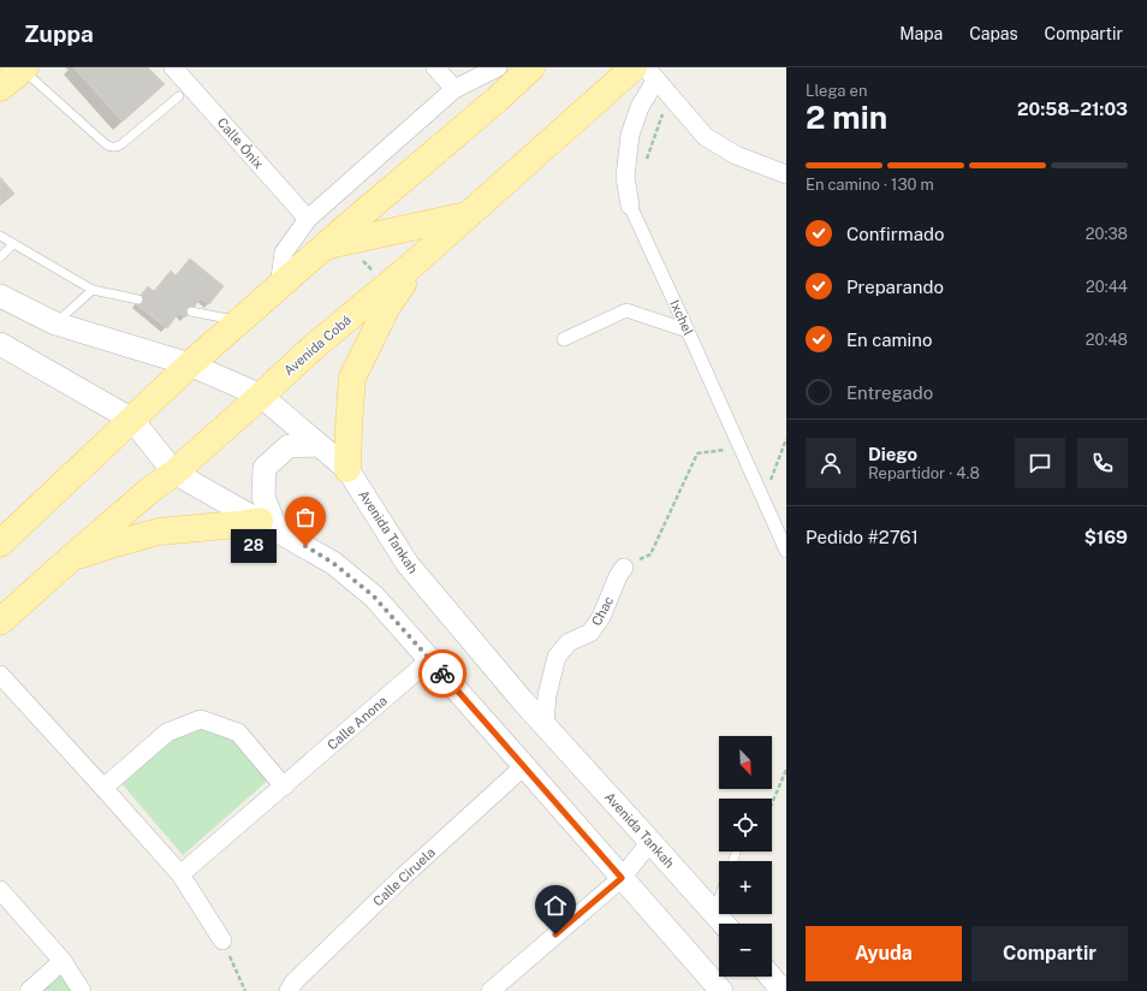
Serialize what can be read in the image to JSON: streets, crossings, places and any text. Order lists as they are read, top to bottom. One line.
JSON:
{"streets":{"main road":["Avenida Cobá"],"street":["Calle Ónix","Ixchel","Avenida Tankah","Chac","Calle Anona","Calle Ciruela"]},"crossings":[["Avenida Cobá","Avenida Tankah"],["Avenida Tankah","Chac"]],"places":["28"],"north":"bottom right","page":{"header":"Zuppa","nav":["Mapa","Capas","Compartir"],"heading":["2 min","Llega en","20:58–21:03"],"panel":["Diego","Repartidor · 4.8","Pedido #2761","$169"],"bar":"En camino · 130 m","list":[["Confirmado","20:38"],["Preparando","20:44"],["En camino","20:48"],"Entregado"],"bubble":"28","map_buttons":["+","−"],"buttons":["Ayuda","Compartir"]}}
